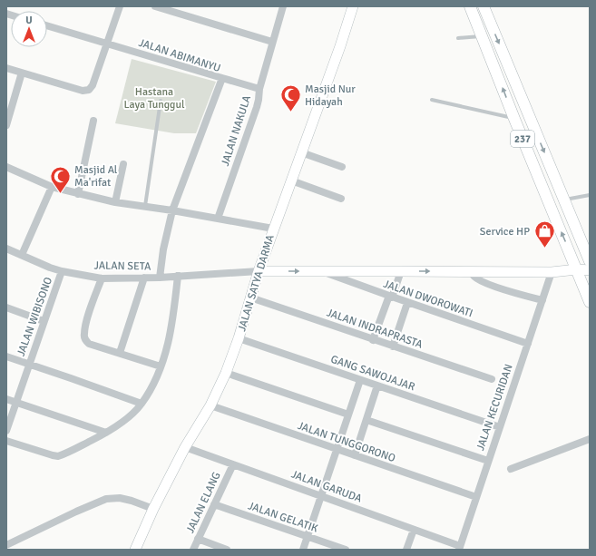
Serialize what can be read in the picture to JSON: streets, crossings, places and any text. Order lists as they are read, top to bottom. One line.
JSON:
{"streets":{"main road":["237","JALAN SATYA DARMA"],"street":["JALAN ABIMANYU","JALAN NAKULA","JALAN SETA","JALAN DWOROWATI","JALAN WIBISONO","JALAN INDRAPRASTA","GANG SAWOJAJAR","JALAN KECURIDAN","JALAN TUNGGORONO","JALAN GARUDA","JALAN ELANG","JALAN GELATIK"]},"crossings":[["JALAN ABIMANYU","JALAN SETA"],["JALAN SETA","JALAN SATYA DARMA"],["JALAN SETA","JALAN WIBISONO"],["JALAN SATYA DARMA","JALAN INDRAPRASTA"],["JALAN SATYA DARMA","GANG SAWOJAJAR"],["JALAN SATYA DARMA","JALAN TUNGGORONO"],["JALAN SATYA DARMA","JALAN GARUDA"],["JALAN DWOROWATI","JALAN KECURIDAN"],["GANG SAWOJAJAR","JALAN KECURIDAN"],["JALAN KECURIDAN","JALAN TUNGGORONO"],["JALAN KECURIDAN","JALAN GARUDA"],["JALAN GARUDA","JALAN ELANG"],["JALAN ELANG","JALAN GELATIK"]],"parks":["Hastana Laya Tunggul"],"places":{"mosque":["Masjid Nur Hidayah","Masjid Al Ma'rifat"],"shop":["Service HP"]},"north":"top"}
